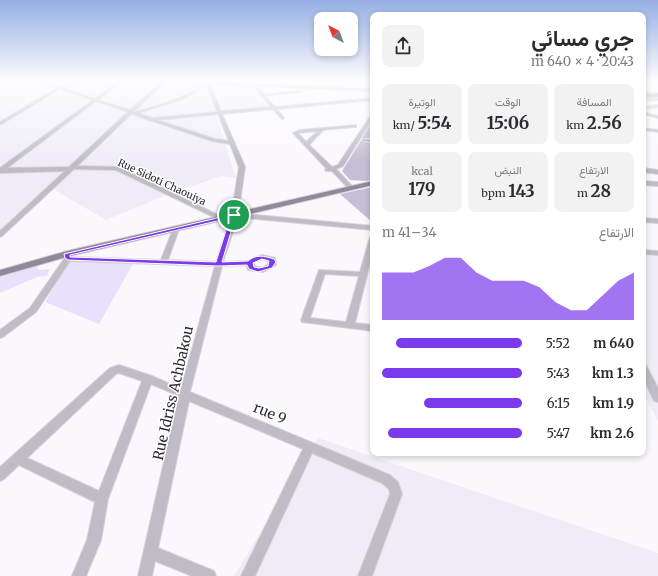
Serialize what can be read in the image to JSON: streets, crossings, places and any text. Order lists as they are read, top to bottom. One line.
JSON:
{"streets":{"street":["Rue Sidoti Chaouiya","Rue Idriss Achbakou","rue 9"]},"crossings":[["Rue Idriss Achbakou","rue 9"]],"north":"top left","page":{"heading":["جري مسائي","20:43 · 4 × 640 m"],"stats":[["المسافة","2.56 km"],["الوقت","15:06"],["الوتيرة","5:54 /km"],["الارتفاع","28 m"],["النبض","143 bpm"],["kcal","179"]],"chart":["الارتفاع","34–41 m"],"list":[{"name":"640 m","note":"5:52"},{"name":"1.3 km","note":"5:43"},{"name":"1.9 km","note":"6:15"},{"name":"2.6 km","note":"5:47"}]}}
